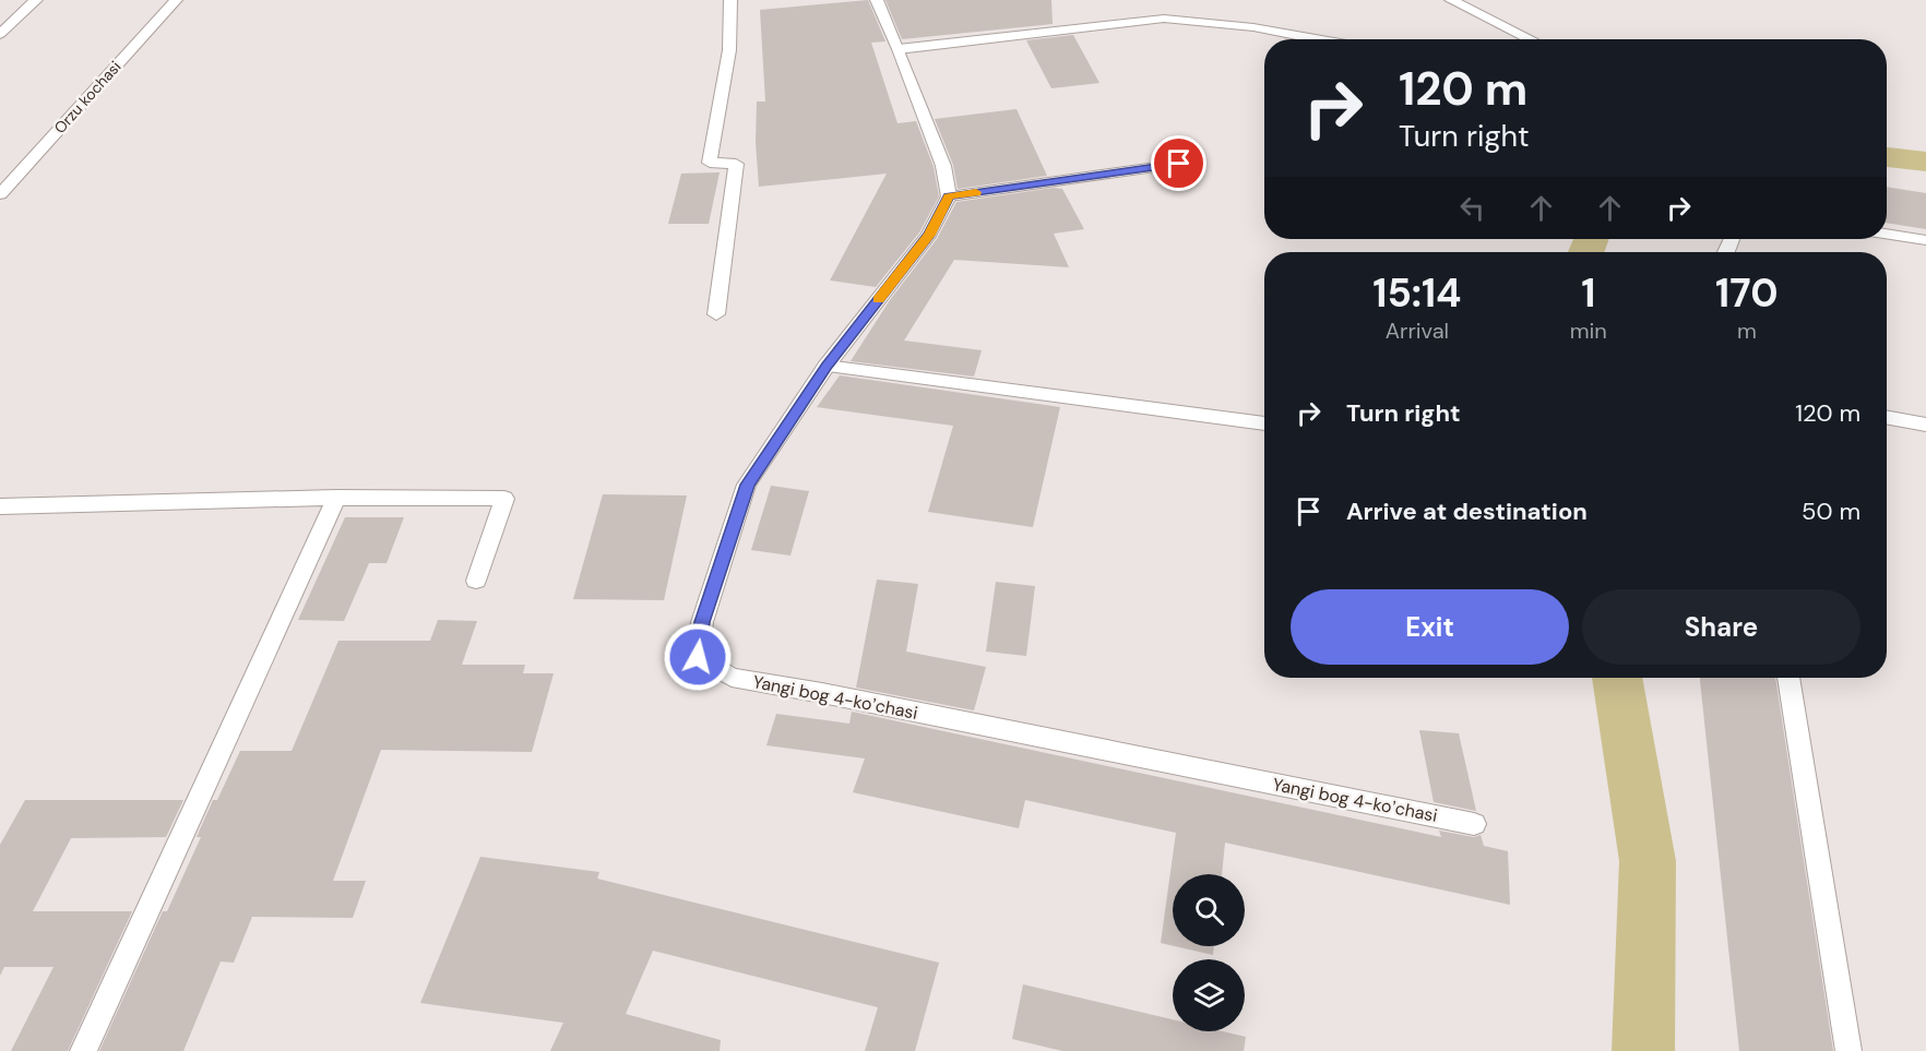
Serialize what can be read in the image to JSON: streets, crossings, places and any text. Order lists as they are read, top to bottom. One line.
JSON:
{"streets":{"street":["Orzu kochasi","Yangi bog 4-koʼchasi"]},"page":{"turn":["120 m","Turn right"],"eta":["15:14","Arrival","1","min","170","m"],"list":[{"name":"Turn right","value":"120 m"},{"name":"Arrive at destination","value":"50 m"}],"buttons":["Exit","Share"]}}
